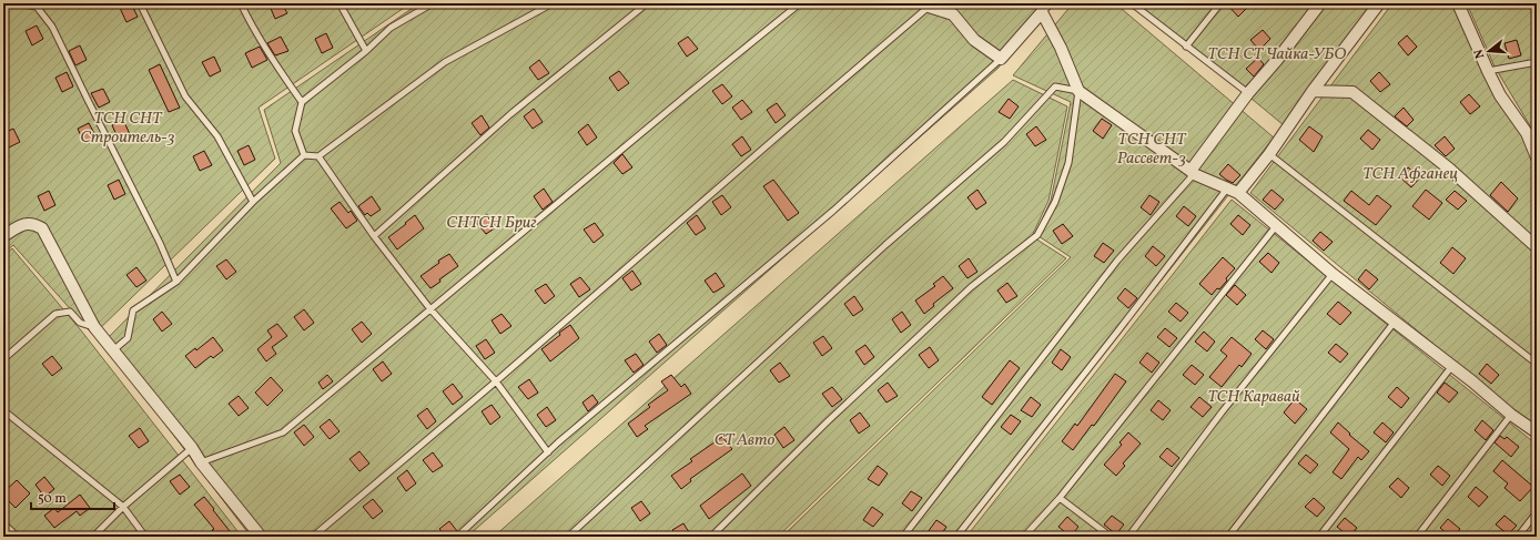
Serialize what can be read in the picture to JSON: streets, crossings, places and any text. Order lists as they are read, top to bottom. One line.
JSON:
{"parks":["ТСН СТ Чайка-УБО","ТСН СНТ Строитель-3","ТСН СНТ Рассвет-3","ТСН Афганец","СНТСН Бриг","ТСН Каравай","СТ Авто"],"scale_bar":"50 m","north":"left"}
